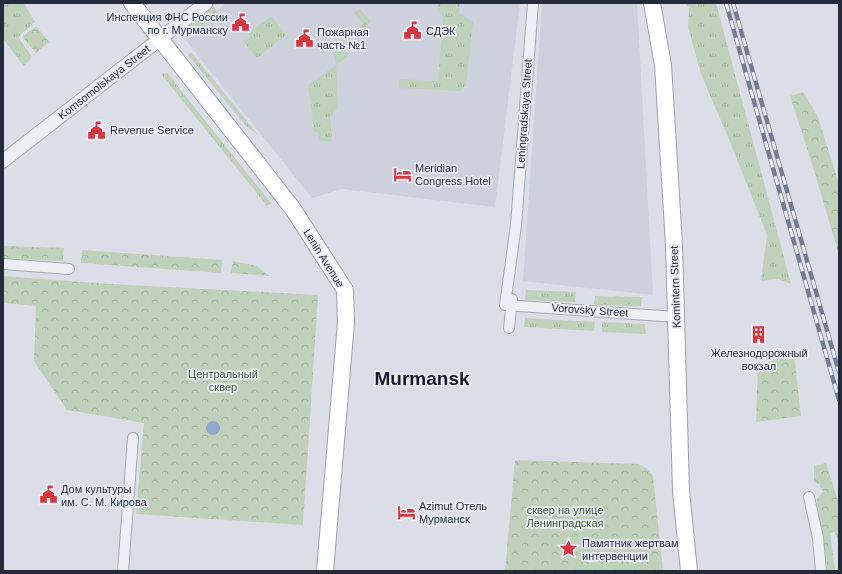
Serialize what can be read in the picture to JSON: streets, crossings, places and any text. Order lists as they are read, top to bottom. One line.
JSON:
{"streets":{"main road":["Lenin Avenue","Komintern Street"],"street":["Komsomolskaya Street","Leningradskaya Street","Vorovsky Street"]},"crossings":[["Komsomolskaya Street","Lenin Avenue"],["Leningradskaya Street","Vorovsky Street"],["Komintern Street","Vorovsky Street"]],"districts":["Murmansk"],"parks":["Центральный сквер","сквер на улице Ленинградская"],"places":{"public building":["Инспекция ФНС России по г. Мурманску","СДЭК","Пожарная часть №1","Revenue Service","Дом культуры им. С. М. Кирова"],"hotel":["Meridian Congress Hotel","Azimut Отель Мурманск"],"building":["Железнодорожный вокзал"],"place":["Памятник жертвам интервенции"]}}
